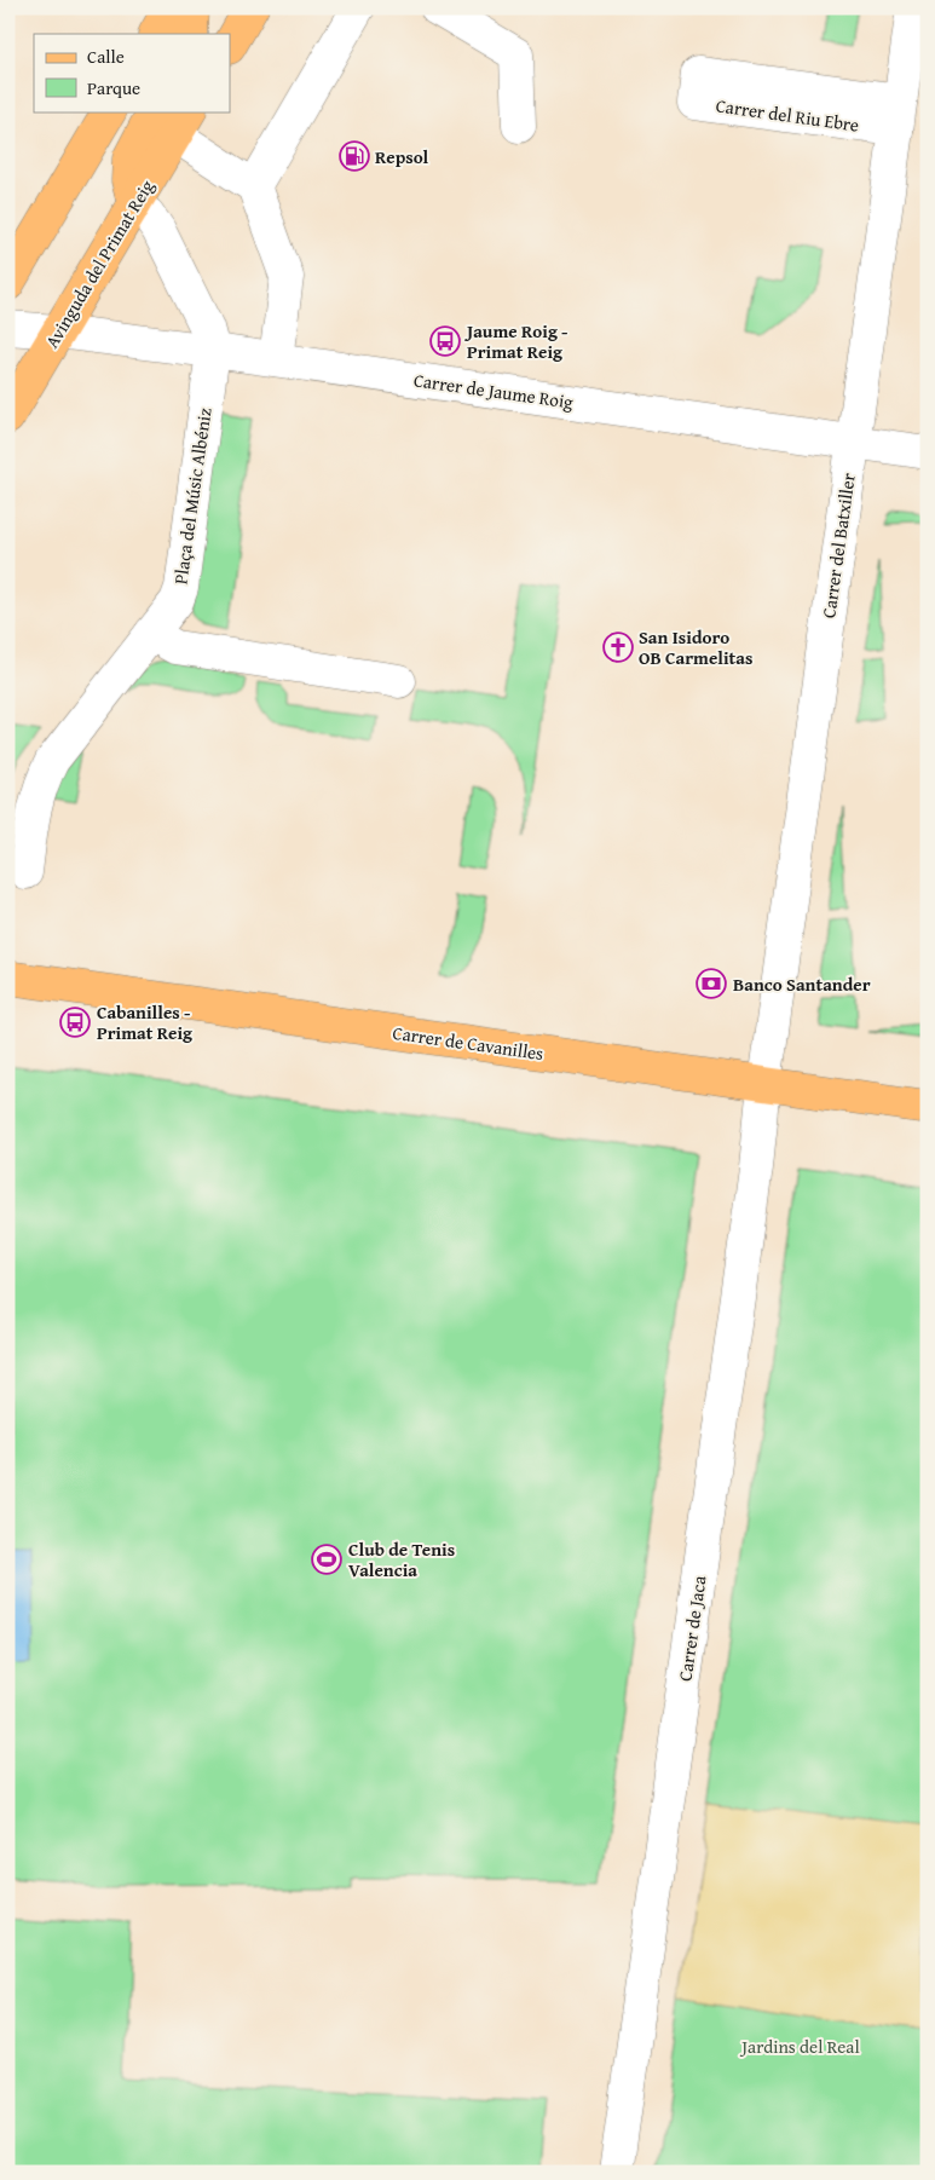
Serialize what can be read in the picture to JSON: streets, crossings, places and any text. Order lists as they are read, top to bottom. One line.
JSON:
{"streets":{"main road":["Avinguda del Primat Reig","Carrer de Cavanilles"],"street":["Carrer del Riu Ebre","Carrer de Jaume Roig","Plaça del Músic Albéniz","Carrer del Batxiller","Carrer de Jaca"]},"crossings":[["Carrer del Riu Ebre","Carrer del Batxiller"],["Avinguda del Primat Reig","Carrer de Jaume Roig"],["Carrer de Jaume Roig","Plaça del Músic Albéniz"],["Carrer de Jaume Roig","Carrer del Batxiller"],["Carrer del Batxiller","Carrer de Cavanilles"],["Carrer del Batxiller","Carrer de Jaca"],["Carrer de Cavanilles","Carrer de Jaca"]],"parks":["Jardins del Real"],"places":{"fuel station":["Repsol"],"bus stop":["Jaume Roig - Primat Reig","Cabanilles - Primat Reig"],"church":["San Isidoro OB Carmelitas"],"bank":["Banco Santander"],"sports":["Club de Tenis Valencia"]},"legend":["Calle","Parque"]}
